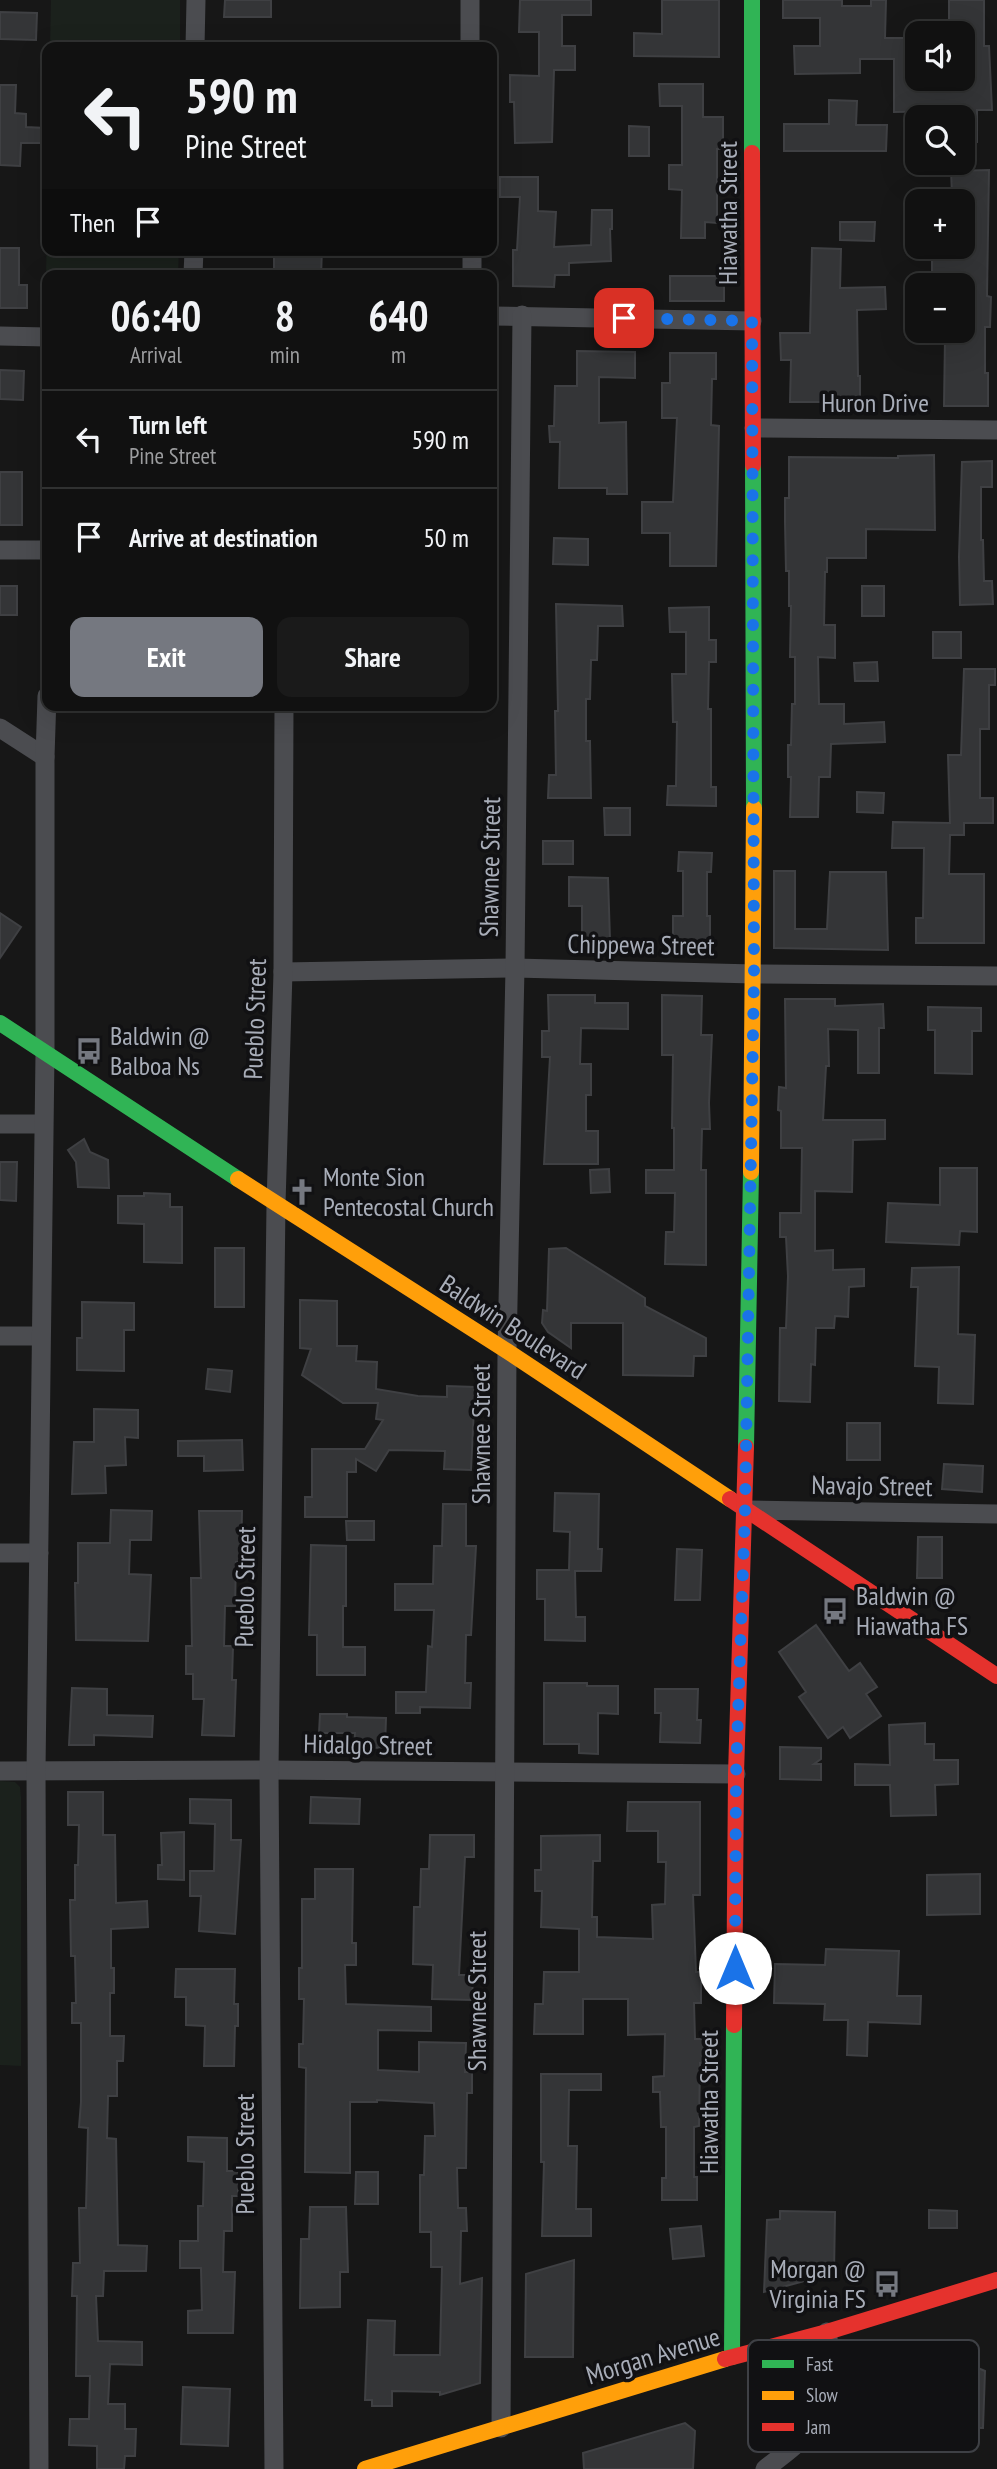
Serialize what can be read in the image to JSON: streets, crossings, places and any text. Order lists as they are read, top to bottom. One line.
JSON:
{"streets":{"street":["Hiawatha Street","Huron Drive","Shawnee Street","Chippewa Street","Pueblo Street","Baldwin Boulevard","Navajo Street","Hidalgo Street","Morgan Avenue"]},"crossings":[["Hiawatha Street","Huron Drive"],["Hiawatha Street","Chippewa Street"],["Hiawatha Street","Baldwin Boulevard"],["Hiawatha Street","Navajo Street"],["Hiawatha Street","Hidalgo Street"],["Hiawatha Street","Morgan Avenue"],["Shawnee Street","Chippewa Street"],["Shawnee Street","Baldwin Boulevard"],["Shawnee Street","Hidalgo Street"],["Shawnee Street","Morgan Avenue"],["Chippewa Street","Pueblo Street"],["Pueblo Street","Baldwin Boulevard"],["Pueblo Street","Hidalgo Street"],["Baldwin Boulevard","Navajo Street"]],"places":{"bus stop":["Baldwin @ Balboa Ns","Baldwin @ Hiawatha FS","Morgan @ Virginia FS"],"church":["Monte Sion Pentecostal Church"]},"legend":["Fast","Slow","Jam"],"page":{"map_buttons":["+","−"],"turn":["590 m","Pine Street"],"then":"Then","eta":["06:40","Arrival","8","min","640","m"],"list":[{"name":"Turn left","note":"Pine Street","value":"590 m"},{"name":"Arrive at destination","value":"50 m"}],"buttons":["Exit","Share"]}}
